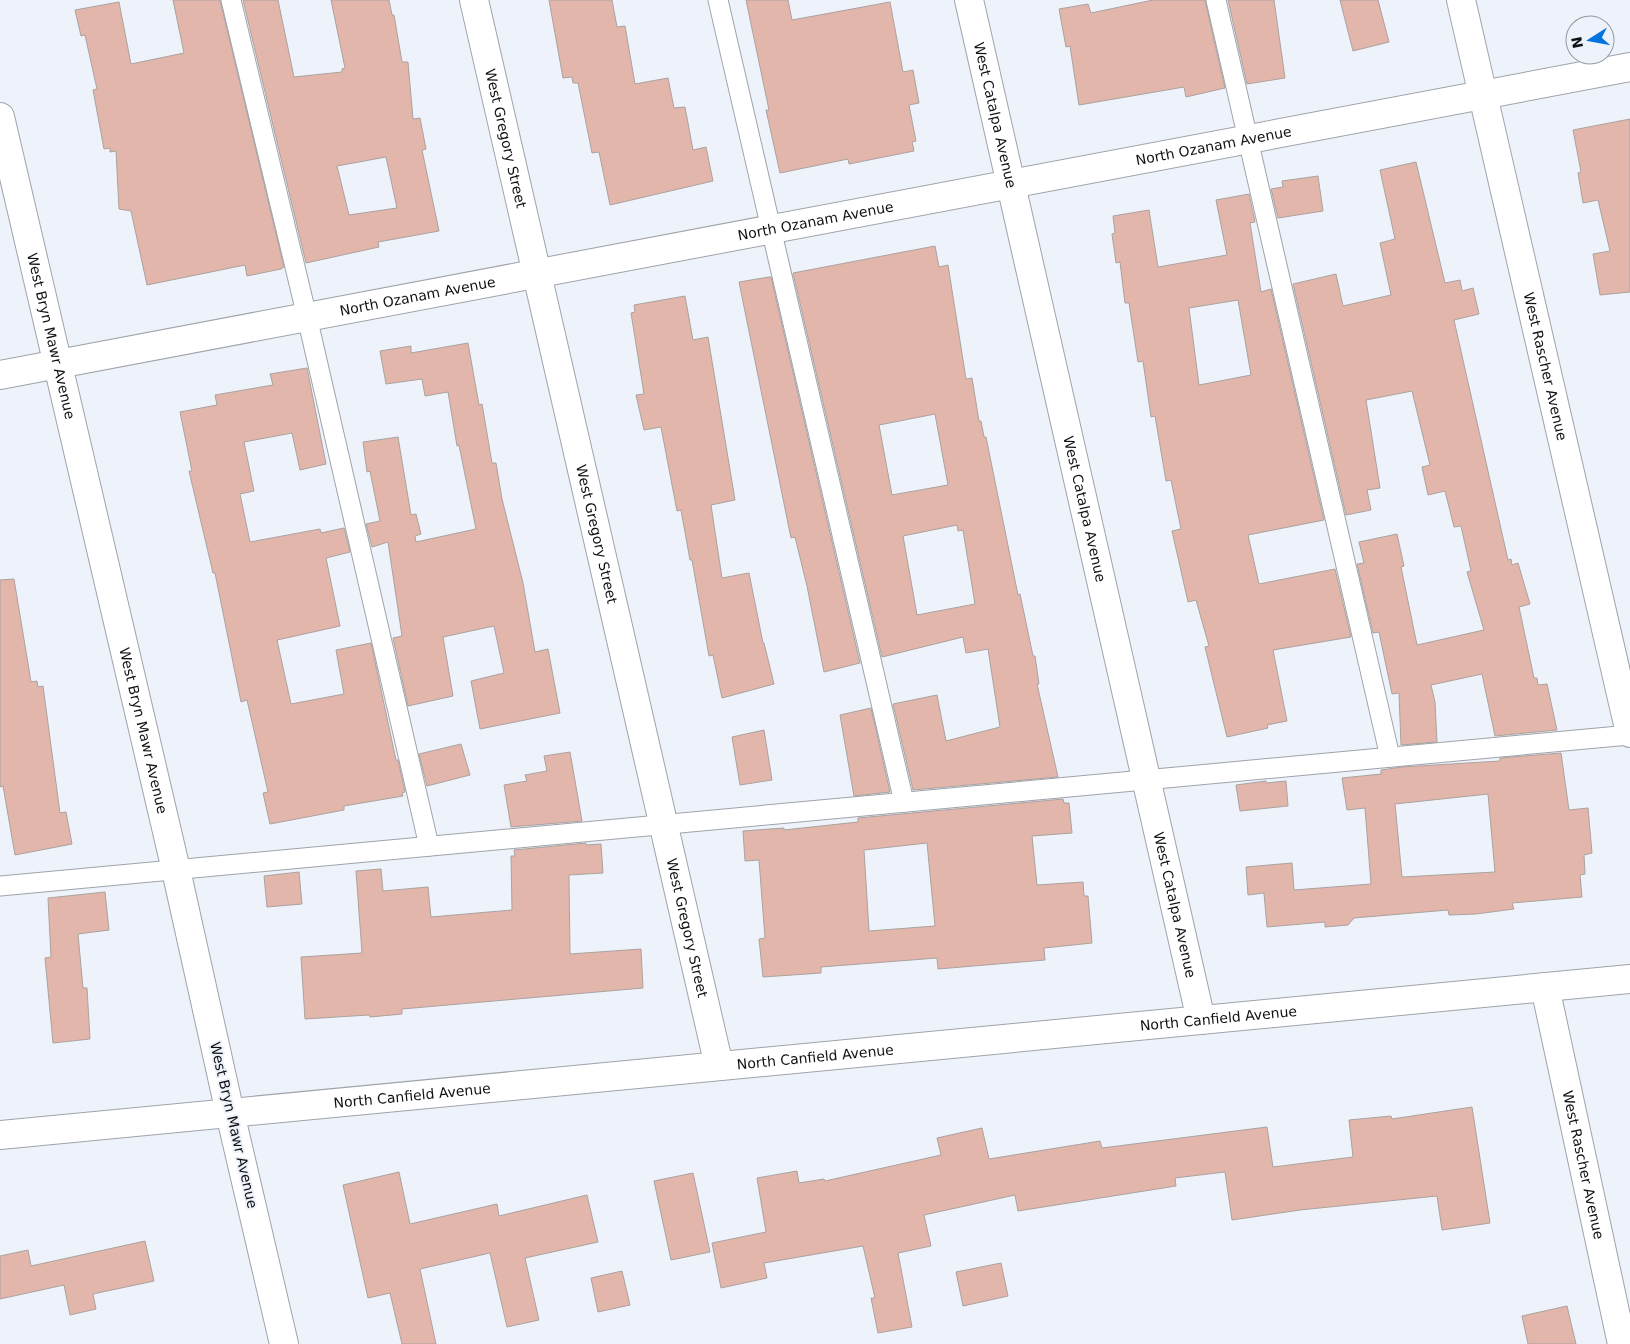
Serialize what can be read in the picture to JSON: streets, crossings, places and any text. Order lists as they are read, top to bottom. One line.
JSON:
{"streets":{"street":["West Catalpa Avenue","West Gregory Street","North Ozanam Avenue","West Bryn Mawr Avenue","West Rascher Avenue","North Canfield Avenue"]},"crossings":[["West Catalpa Avenue","North Ozanam Avenue"],["West Catalpa Avenue","North Canfield Avenue"],["West Gregory Street","North Ozanam Avenue"],["West Gregory Street","North Canfield Avenue"],["North Ozanam Avenue","West Bryn Mawr Avenue"],["North Ozanam Avenue","West Rascher Avenue"],["West Bryn Mawr Avenue","North Canfield Avenue"],["West Rascher Avenue","North Canfield Avenue"]],"north":"left"}
